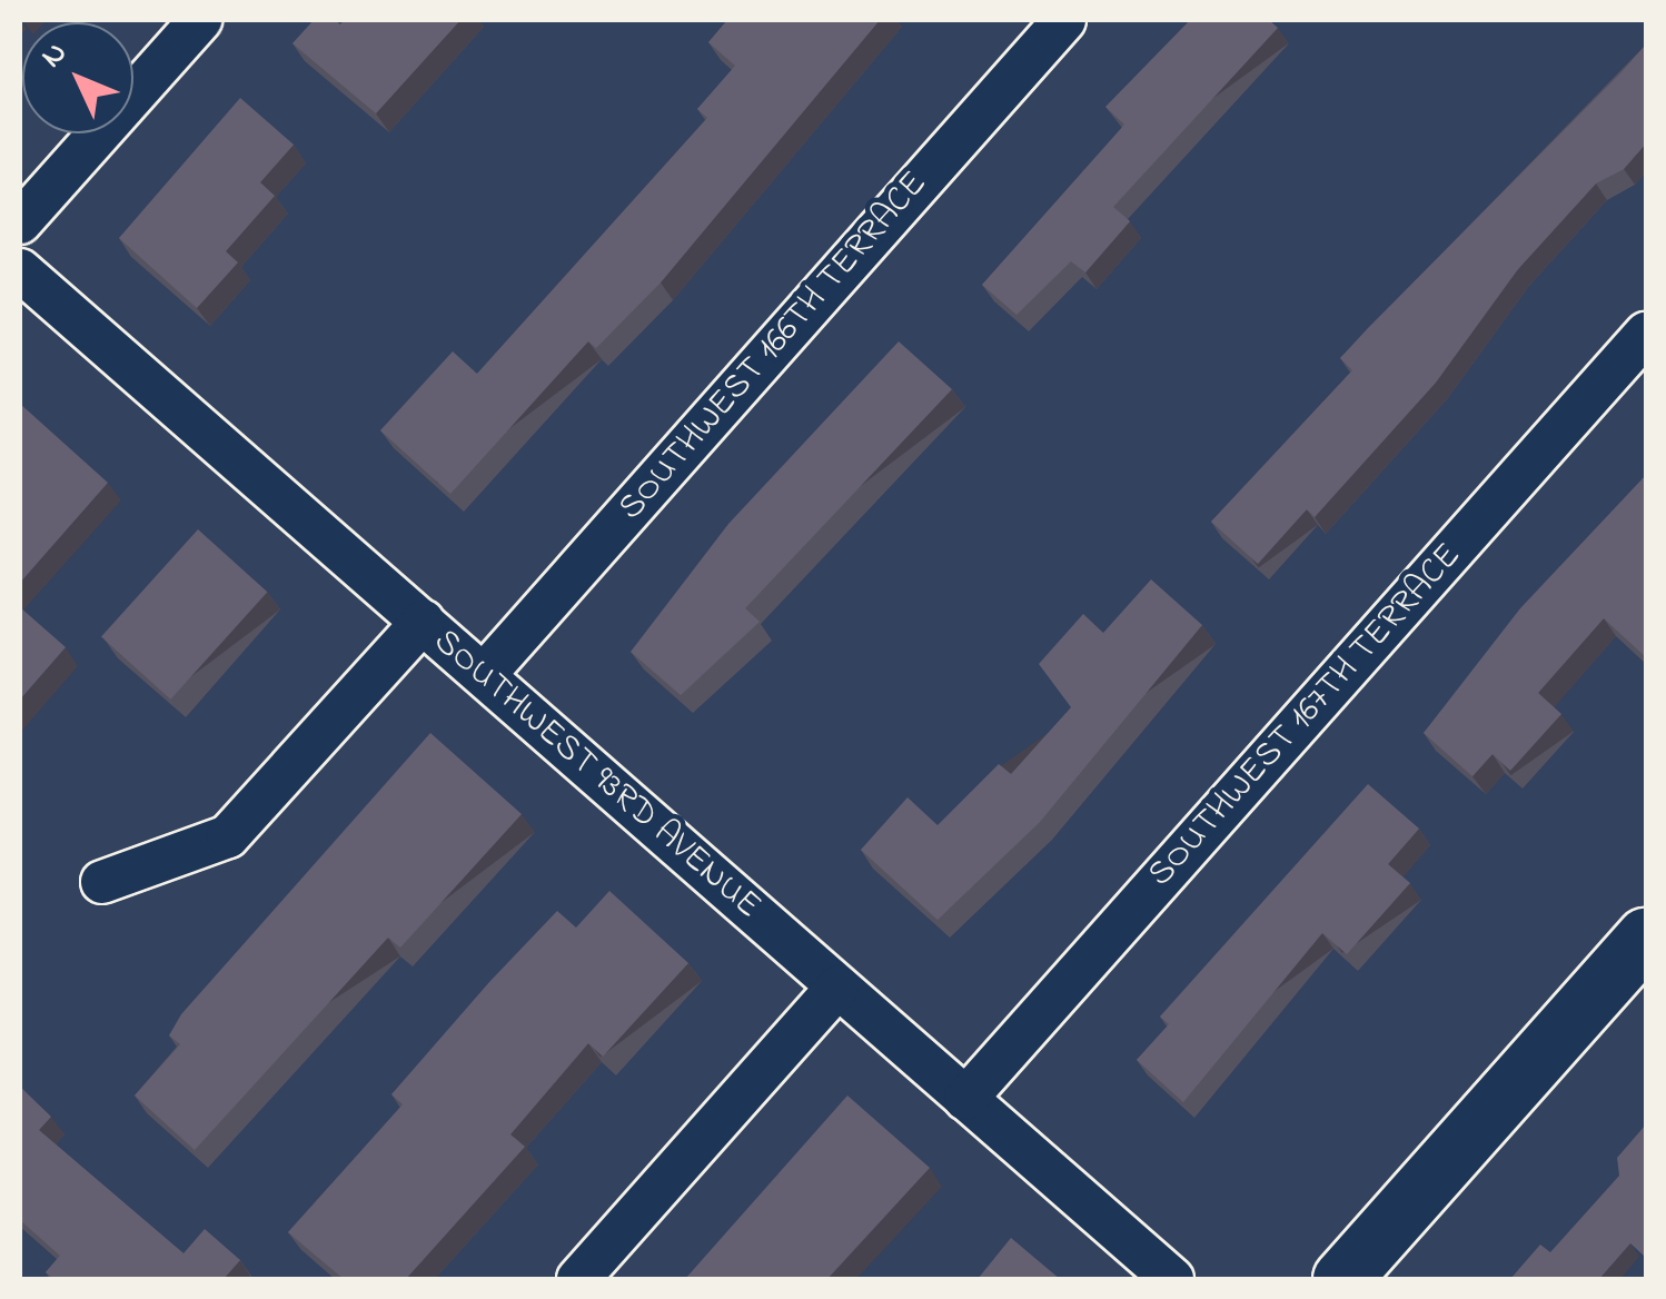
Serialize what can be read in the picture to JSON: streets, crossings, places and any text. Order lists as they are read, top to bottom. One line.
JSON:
{"streets":{"street":["SOUTHWEST 166TH TERRACE","SOUTHWEST 167TH TERRACE","SOUTHWEST 93RD AVENUE"]},"crossings":[["SOUTHWEST 166TH TERRACE","SOUTHWEST 93RD AVENUE"],["SOUTHWEST 167TH TERRACE","SOUTHWEST 93RD AVENUE"]],"north":"top left"}
